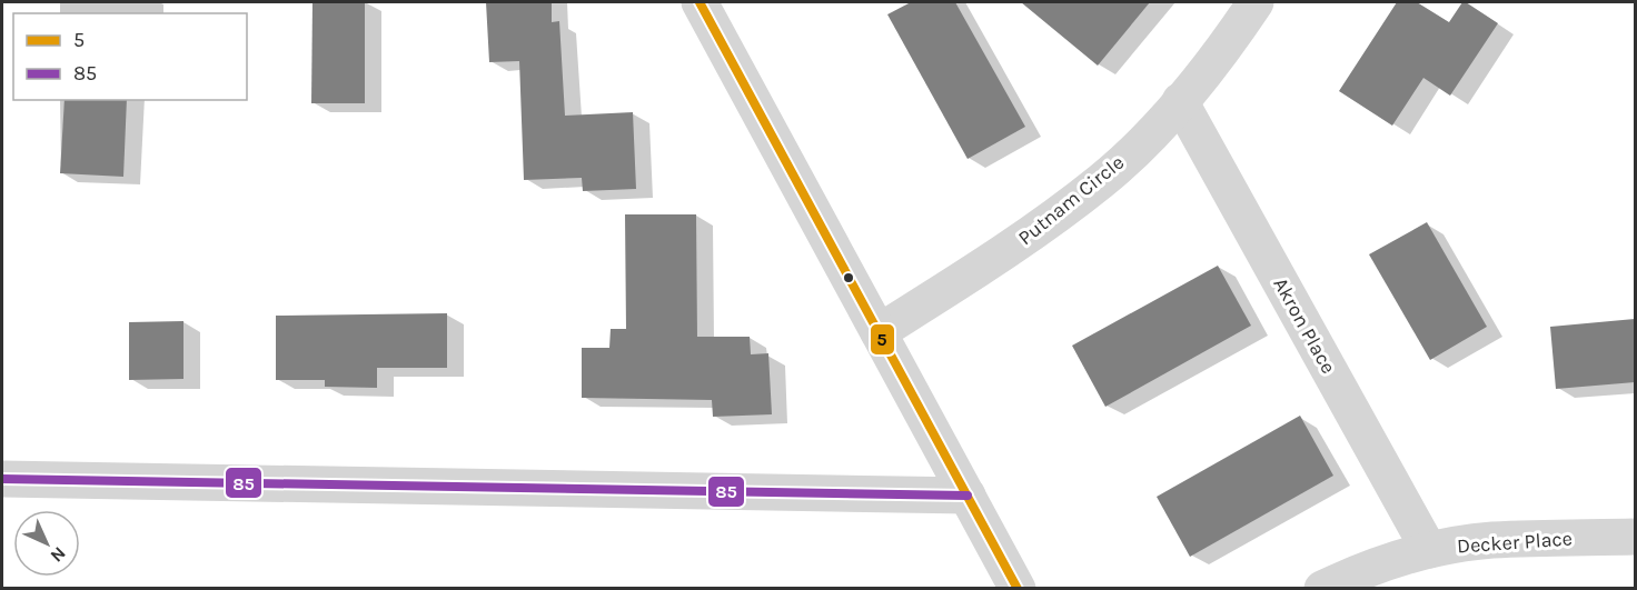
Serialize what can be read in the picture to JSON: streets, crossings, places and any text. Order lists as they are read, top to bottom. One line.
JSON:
{"streets":{"street":["Putnam Circle","Akron Place","Decker Place"]},"crossings":[["Putnam Circle","Akron Place"],["Akron Place","Decker Place"]],"lines":["transit line 5","transit line 85"],"legend":["5","85"],"north":"bottom right"}
